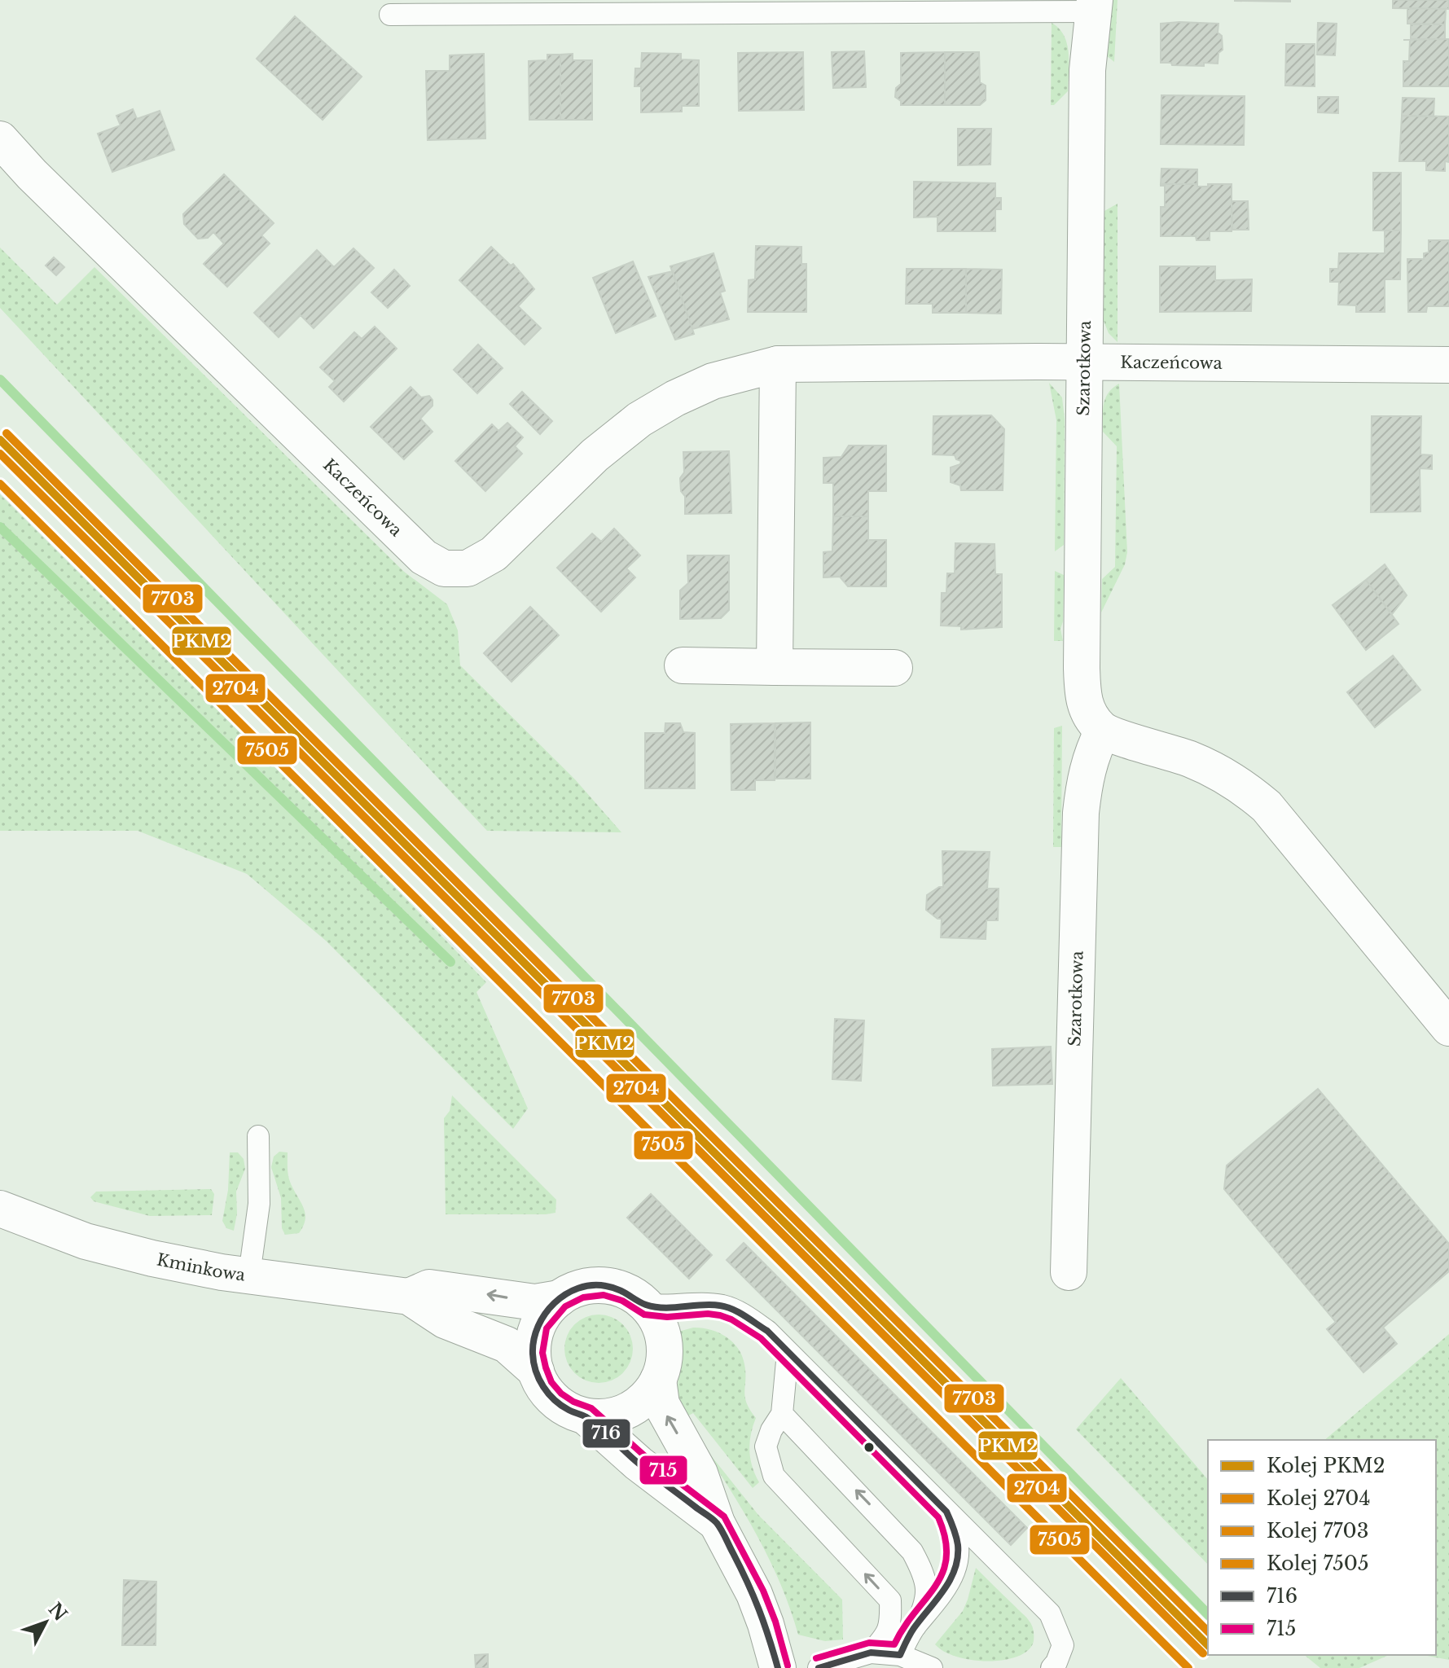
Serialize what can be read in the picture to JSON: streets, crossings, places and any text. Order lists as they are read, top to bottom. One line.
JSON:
{"streets":{"street":["Kaczeńcowa","Szarotkowa","Kminkowa"]},"crossings":[["Kaczeńcowa","Szarotkowa"]],"lines":["rail line 7703","rail line PKM2","rail line 2704","rail line 7505","transit line 716","transit line 715"],"legend":["Kolej PKM2","Kolej 2704","Kolej 7703","Kolej 7505","716","715"],"north":"top right"}
